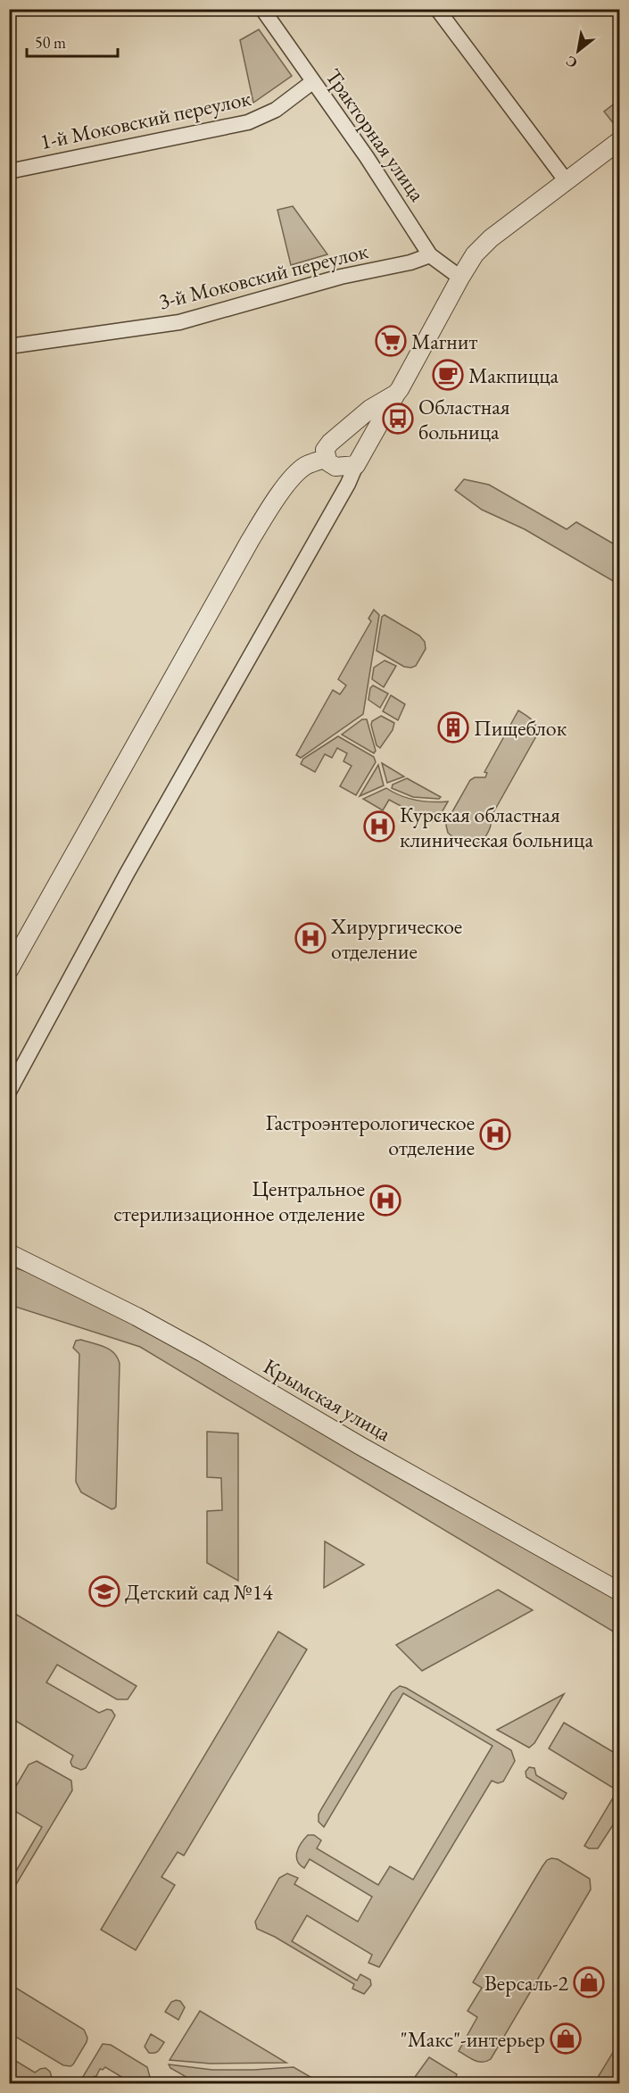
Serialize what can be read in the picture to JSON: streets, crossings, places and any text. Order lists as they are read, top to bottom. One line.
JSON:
{"streets":{"street":["1-й Моковский переулок","Тракторная улица","3-й Моковский переулок","Крымская улица"]},"crossings":[["1-й Моковский переулок","Тракторная улица"],["Тракторная улица","3-й Моковский переулок"]],"places":{"supermarket":["Магнит"],"cafe":["Макпицца"],"bus stop":["Областная больница"],"building":["Пищеблок"],"hospital":["Курская областная клиническая больница","Хирургическое отделение","Гастроэнтерологическое отделение","Центральное стерилизационное отделение"],"school or university":["Детский сад №14"],"shop":["Версаль-2","\"Макс\"-интерьер"]},"scale_bar":"50 m","north":"bottom left"}
